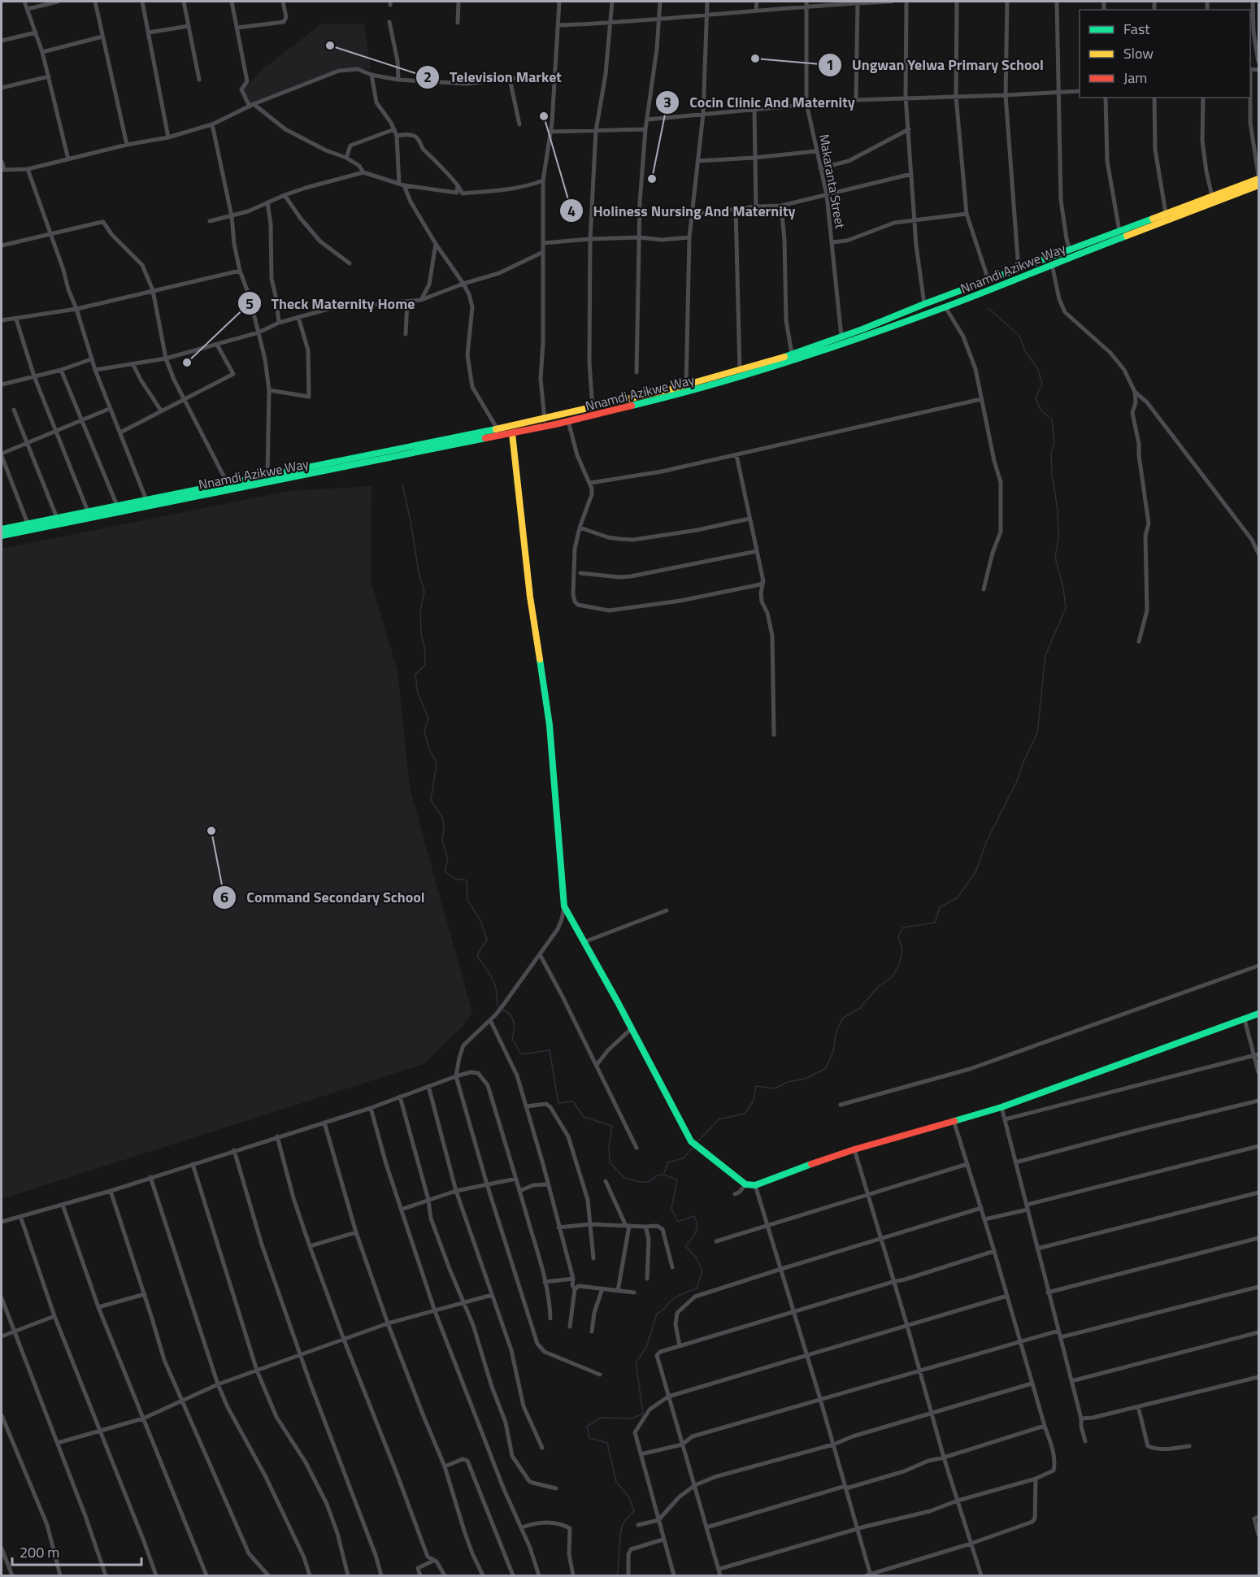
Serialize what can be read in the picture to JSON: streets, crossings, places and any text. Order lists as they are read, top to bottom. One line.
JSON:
{"streets":{"main road":["Nnamdi Azikwe Way"],"street":["Makaranta Street"]},"crossings":[["Makaranta Street","Nnamdi Azikwe Way"]],"places":["Television Market","Ungwan Yelwa Primary School","Holiness Nursing And Maternity","Cocin Clinic And Maternity","Theck Maternity Home","Command Secondary School"],"legend":["Fast","Slow","Jam"],"scale_bar":"200 m"}
